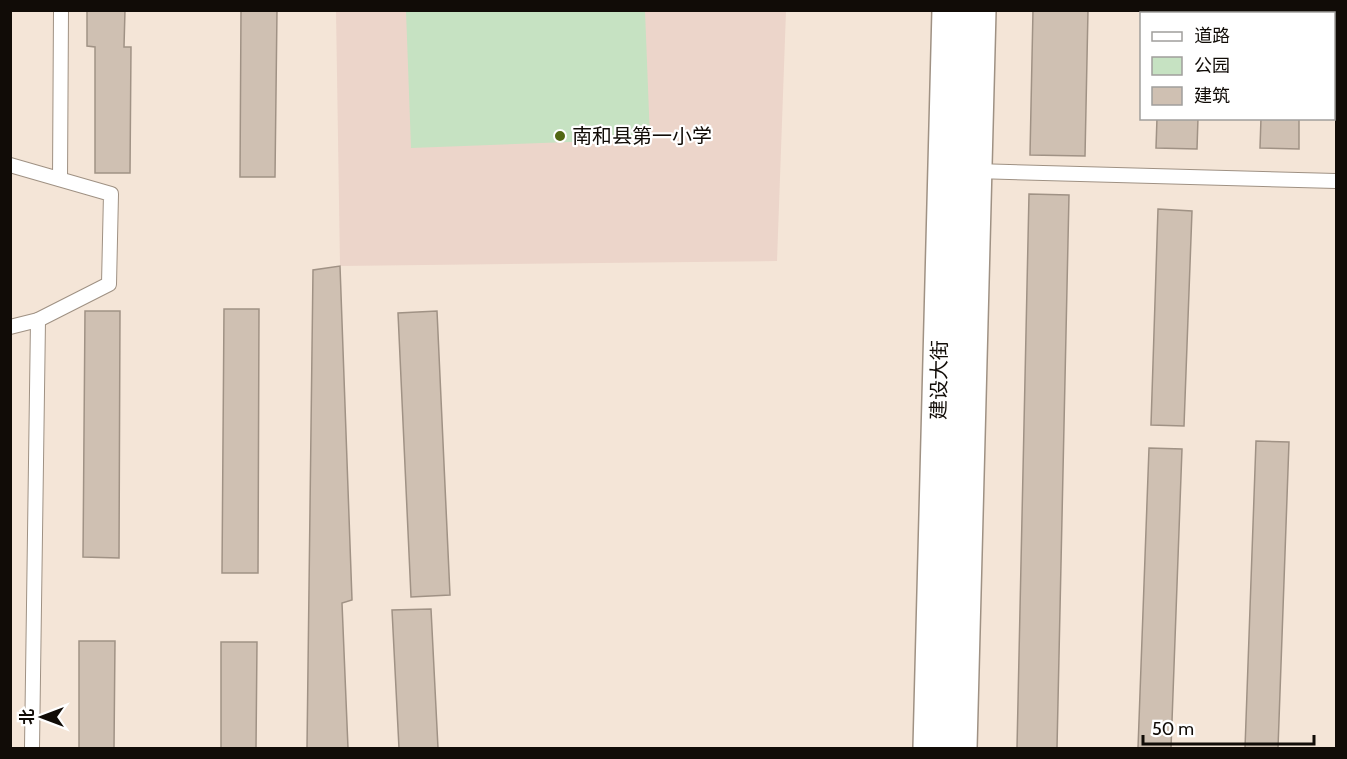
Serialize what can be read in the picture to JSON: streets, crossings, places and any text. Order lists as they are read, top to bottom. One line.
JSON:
{"streets":{"street":["建设大街"]},"places":["南和县第一小学"],"legend":["道路","公园","建筑"],"scale_bar":"50 m","north":"left"}
